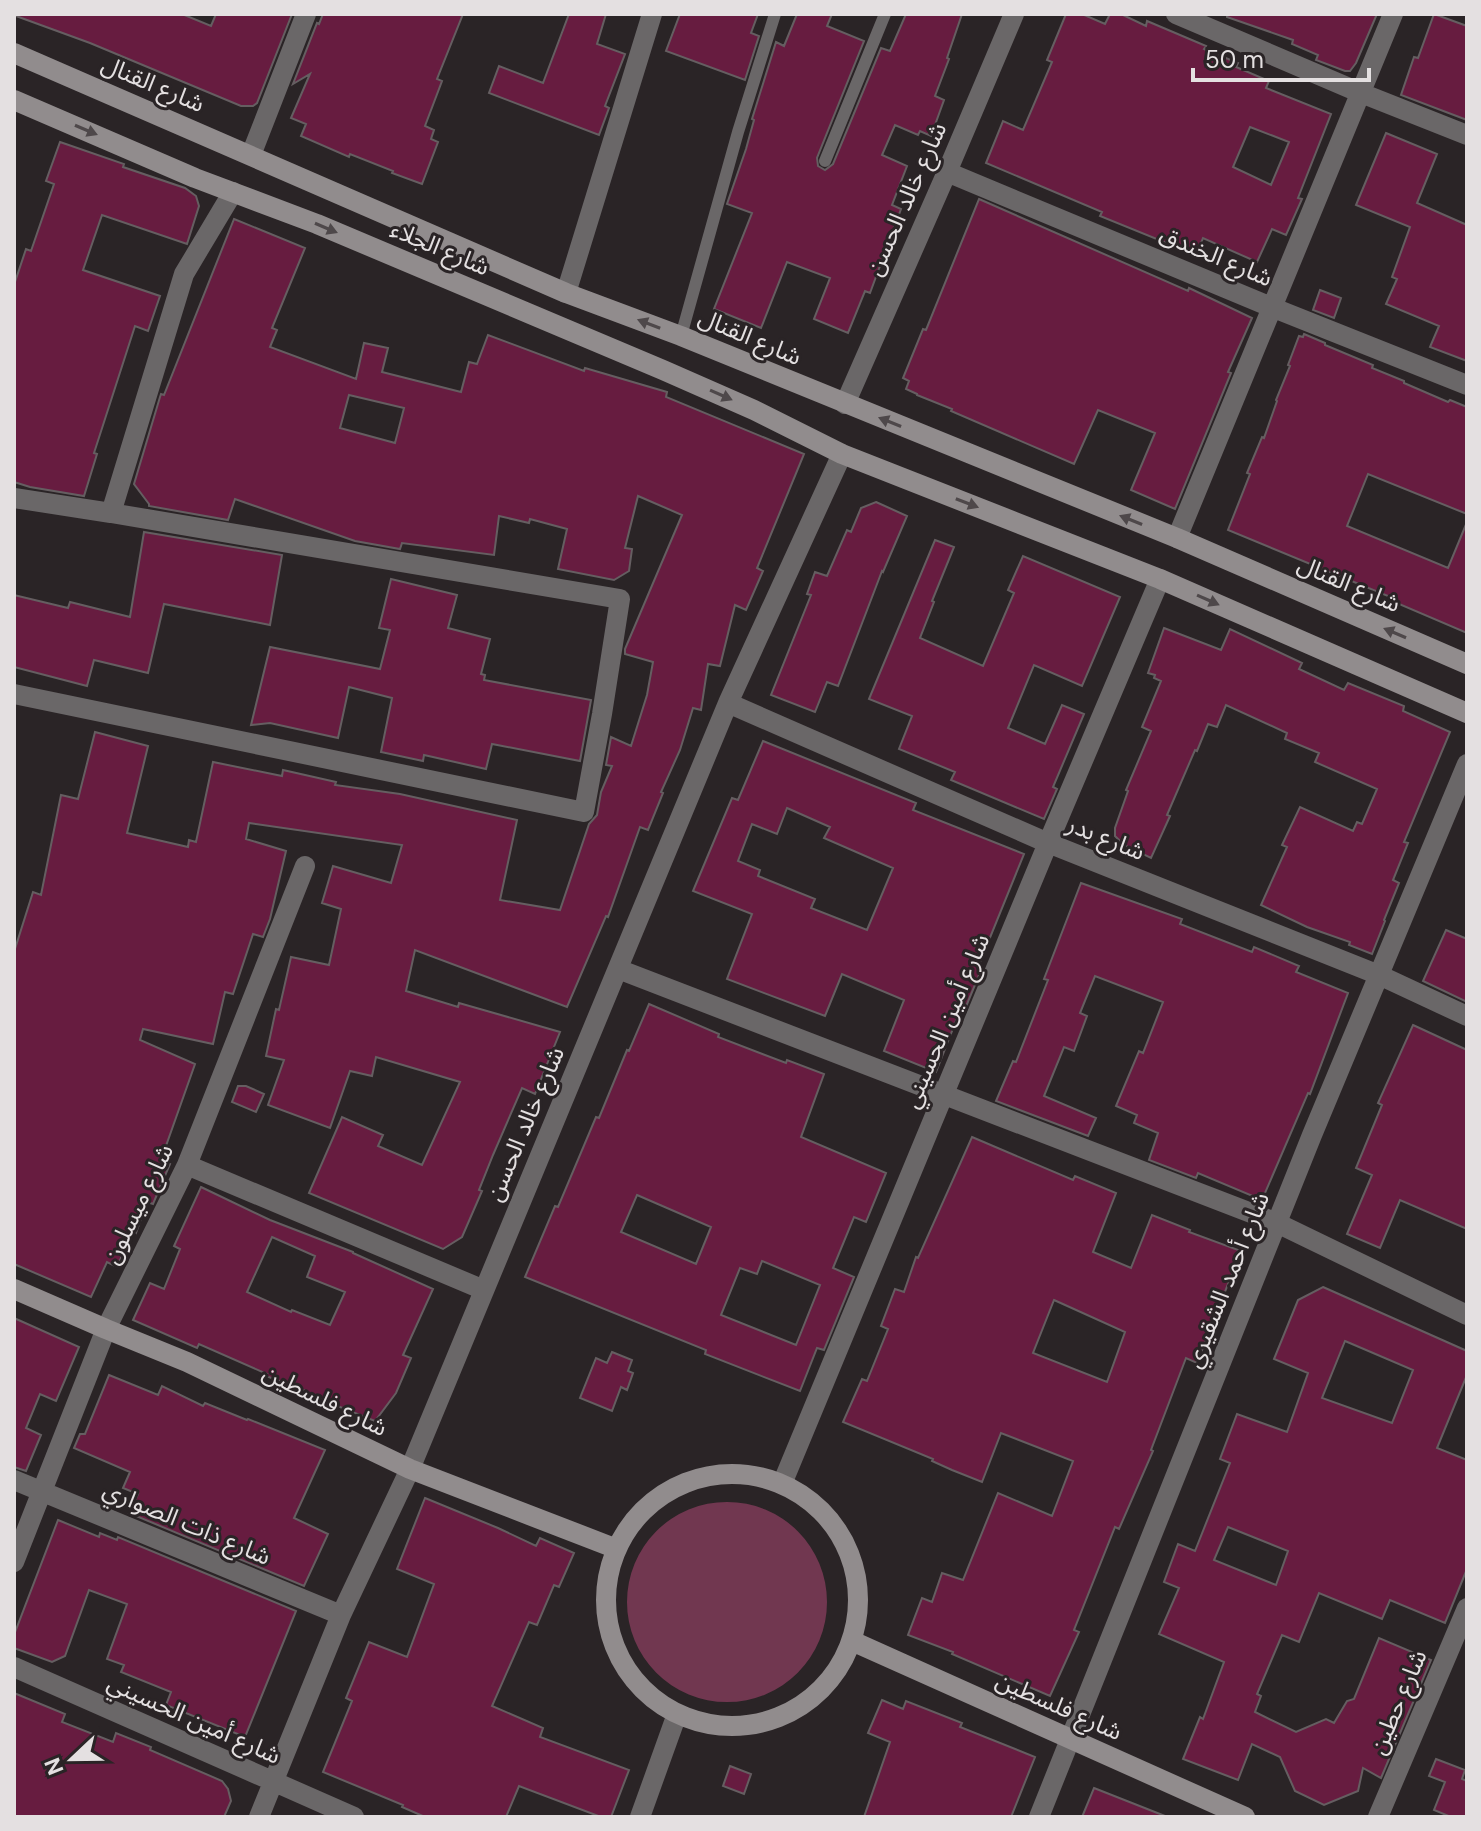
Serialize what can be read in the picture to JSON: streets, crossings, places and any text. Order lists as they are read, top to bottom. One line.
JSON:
{"streets":{"main road":["شارع القنال","شارع الجلاء","شارع فلسطين"],"street":["شارع خالد الحسن","شارع الخندق","شارع بدر","شارع أمين الحسيني","شارع ميسلون","شارع أحمد الشقيري","شارع ذات الصواري","شارع حطين"]},"crossings":[["شارع القنال","شارع خالد الحسن"],["شارع خالد الحسن","شارع الجلاء"],["شارع خالد الحسن","شارع الخندق"],["شارع خالد الحسن","شارع بدر"],["شارع خالد الحسن","شارع أمين الحسيني"],["شارع خالد الحسن","شارع فلسطين"],["شارع خالد الحسن","شارع ذات الصواري"],["شارع بدر","شارع أمين الحسيني"],["شارع بدر","شارع أحمد الشقيري"],["شارع أمين الحسيني","شارع فلسطين"],["شارع ميسلون","شارع فلسطين"],["شارع ميسلون","شارع ذات الصواري"],["شارع أحمد الشقيري","شارع فلسطين"]],"one_way":["شارع الجلاء"],"scale_bar":"50 m","north":"left"}
